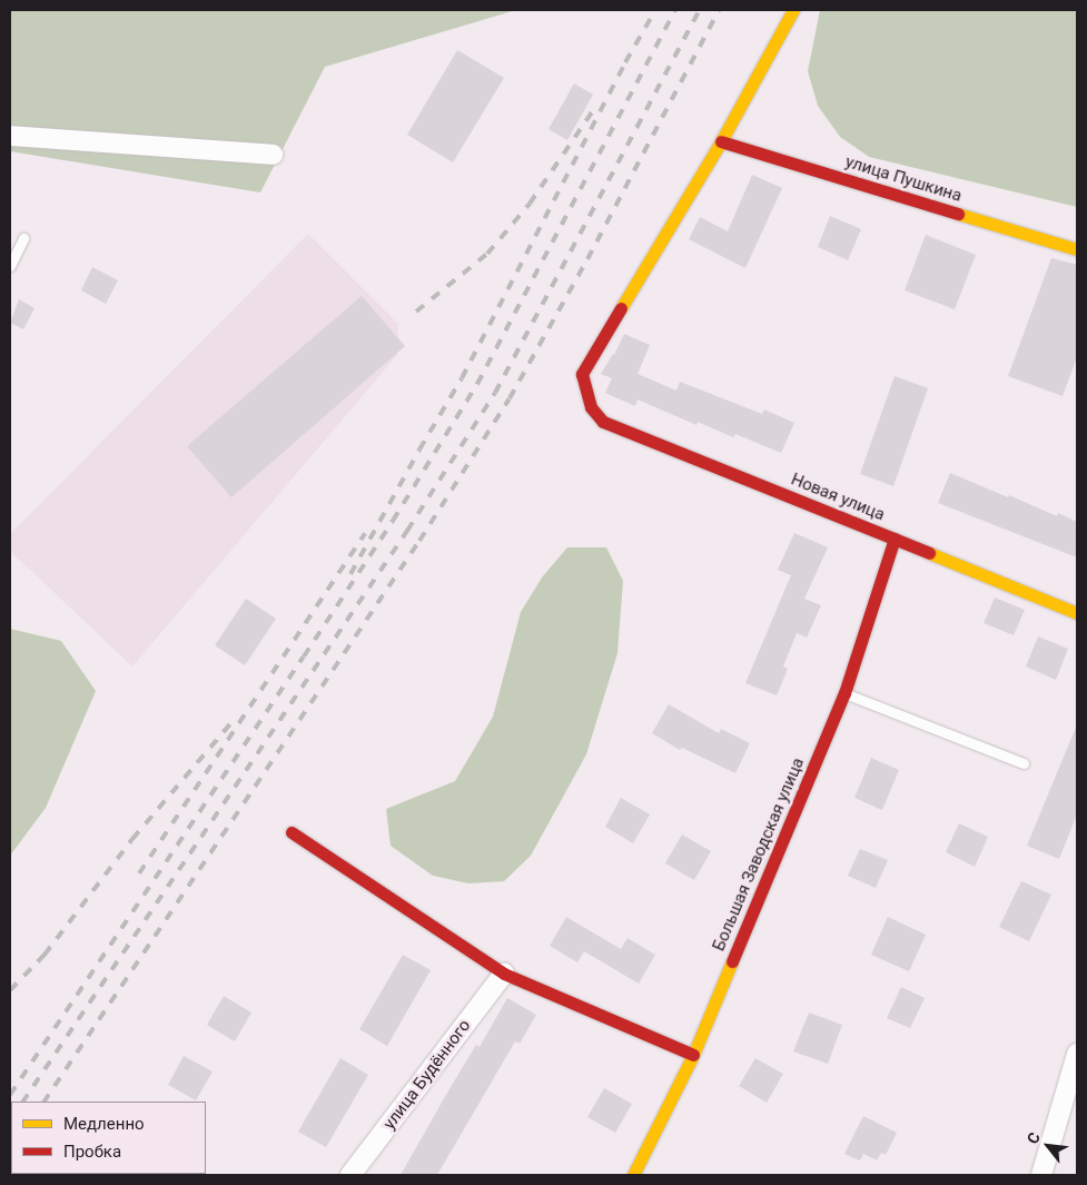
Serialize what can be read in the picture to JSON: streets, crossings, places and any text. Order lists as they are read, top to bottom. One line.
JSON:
{"streets":{"street":["улица Пушкина","Новая улица","Большая Заводская улица","улица Будённого"]},"crossings":[["улица Пушкина","Новая улица"],["Новая улица","Большая Заводская улица"]],"legend":["Медленно","Пробка"],"north":"top left"}
